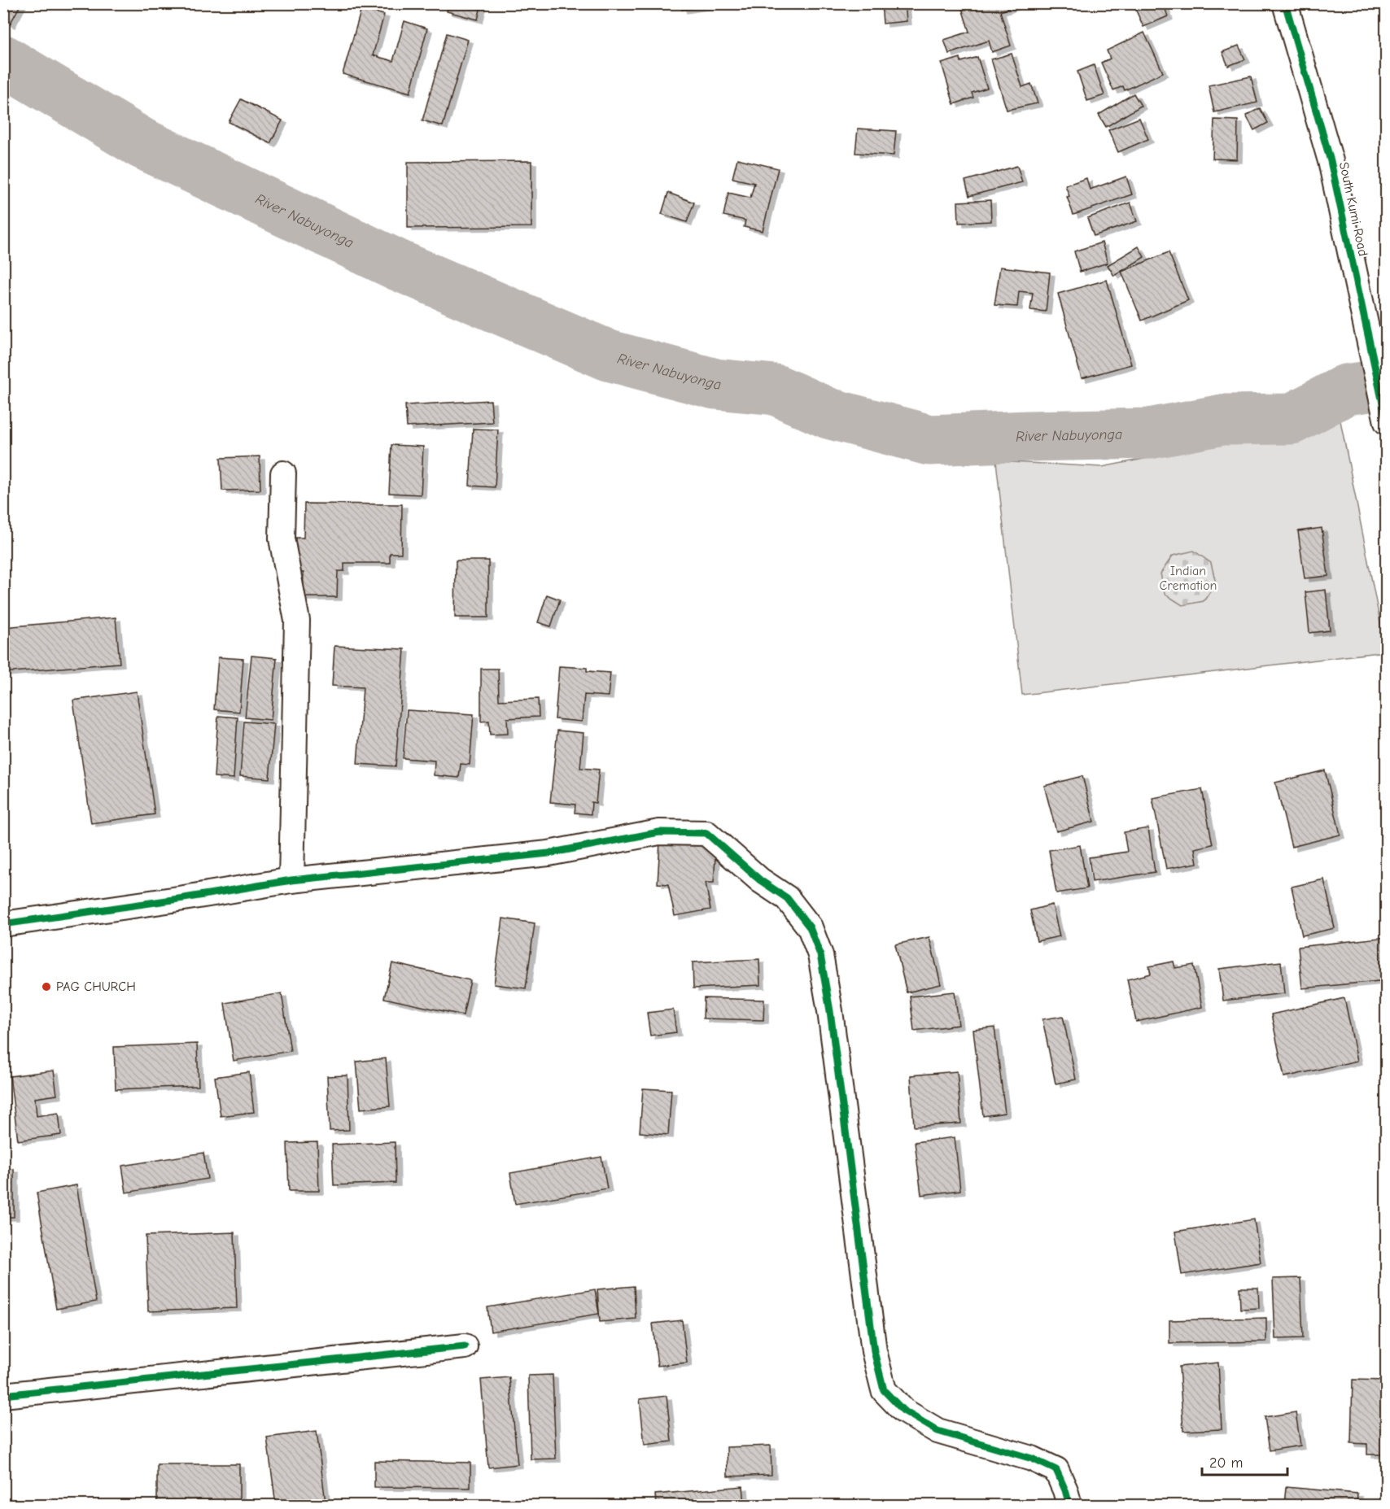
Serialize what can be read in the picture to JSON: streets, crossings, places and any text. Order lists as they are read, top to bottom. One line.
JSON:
{"streets":{"street":["South Kumi Road"]},"water":["River Nabuyonga"],"parks":["Indian Cremation"],"places":["PAG CHURCH"],"scale_bar":"20 m"}
